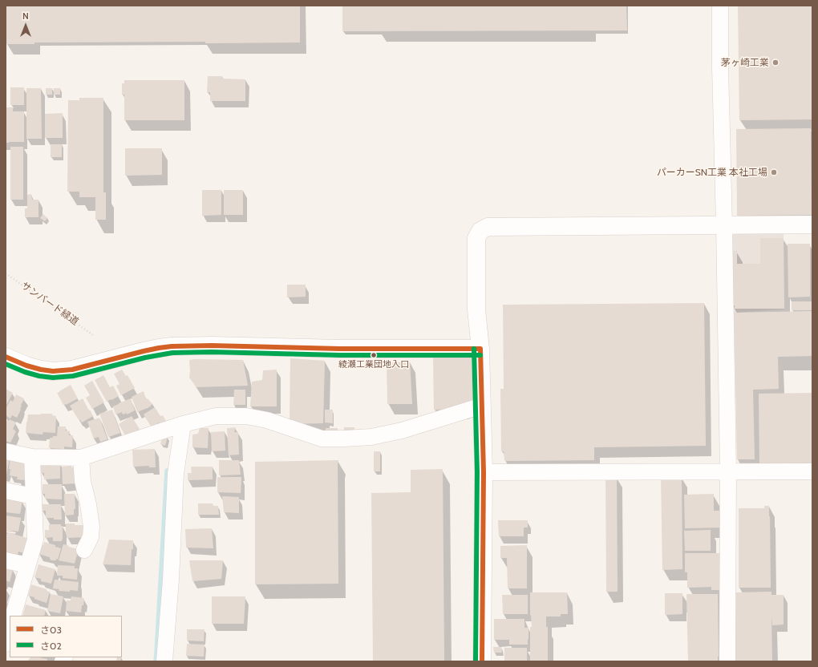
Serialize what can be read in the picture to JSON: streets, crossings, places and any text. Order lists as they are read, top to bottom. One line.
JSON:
{"streets":{"path":["サンバード緑道"]},"places":["茅ヶ崎工業","パーカーSN工業 本社工場","綾瀬工業団地入口"],"lines":["transit line さ03","transit line さ02"],"legend":["さ03","さ02"],"north":"top"}
